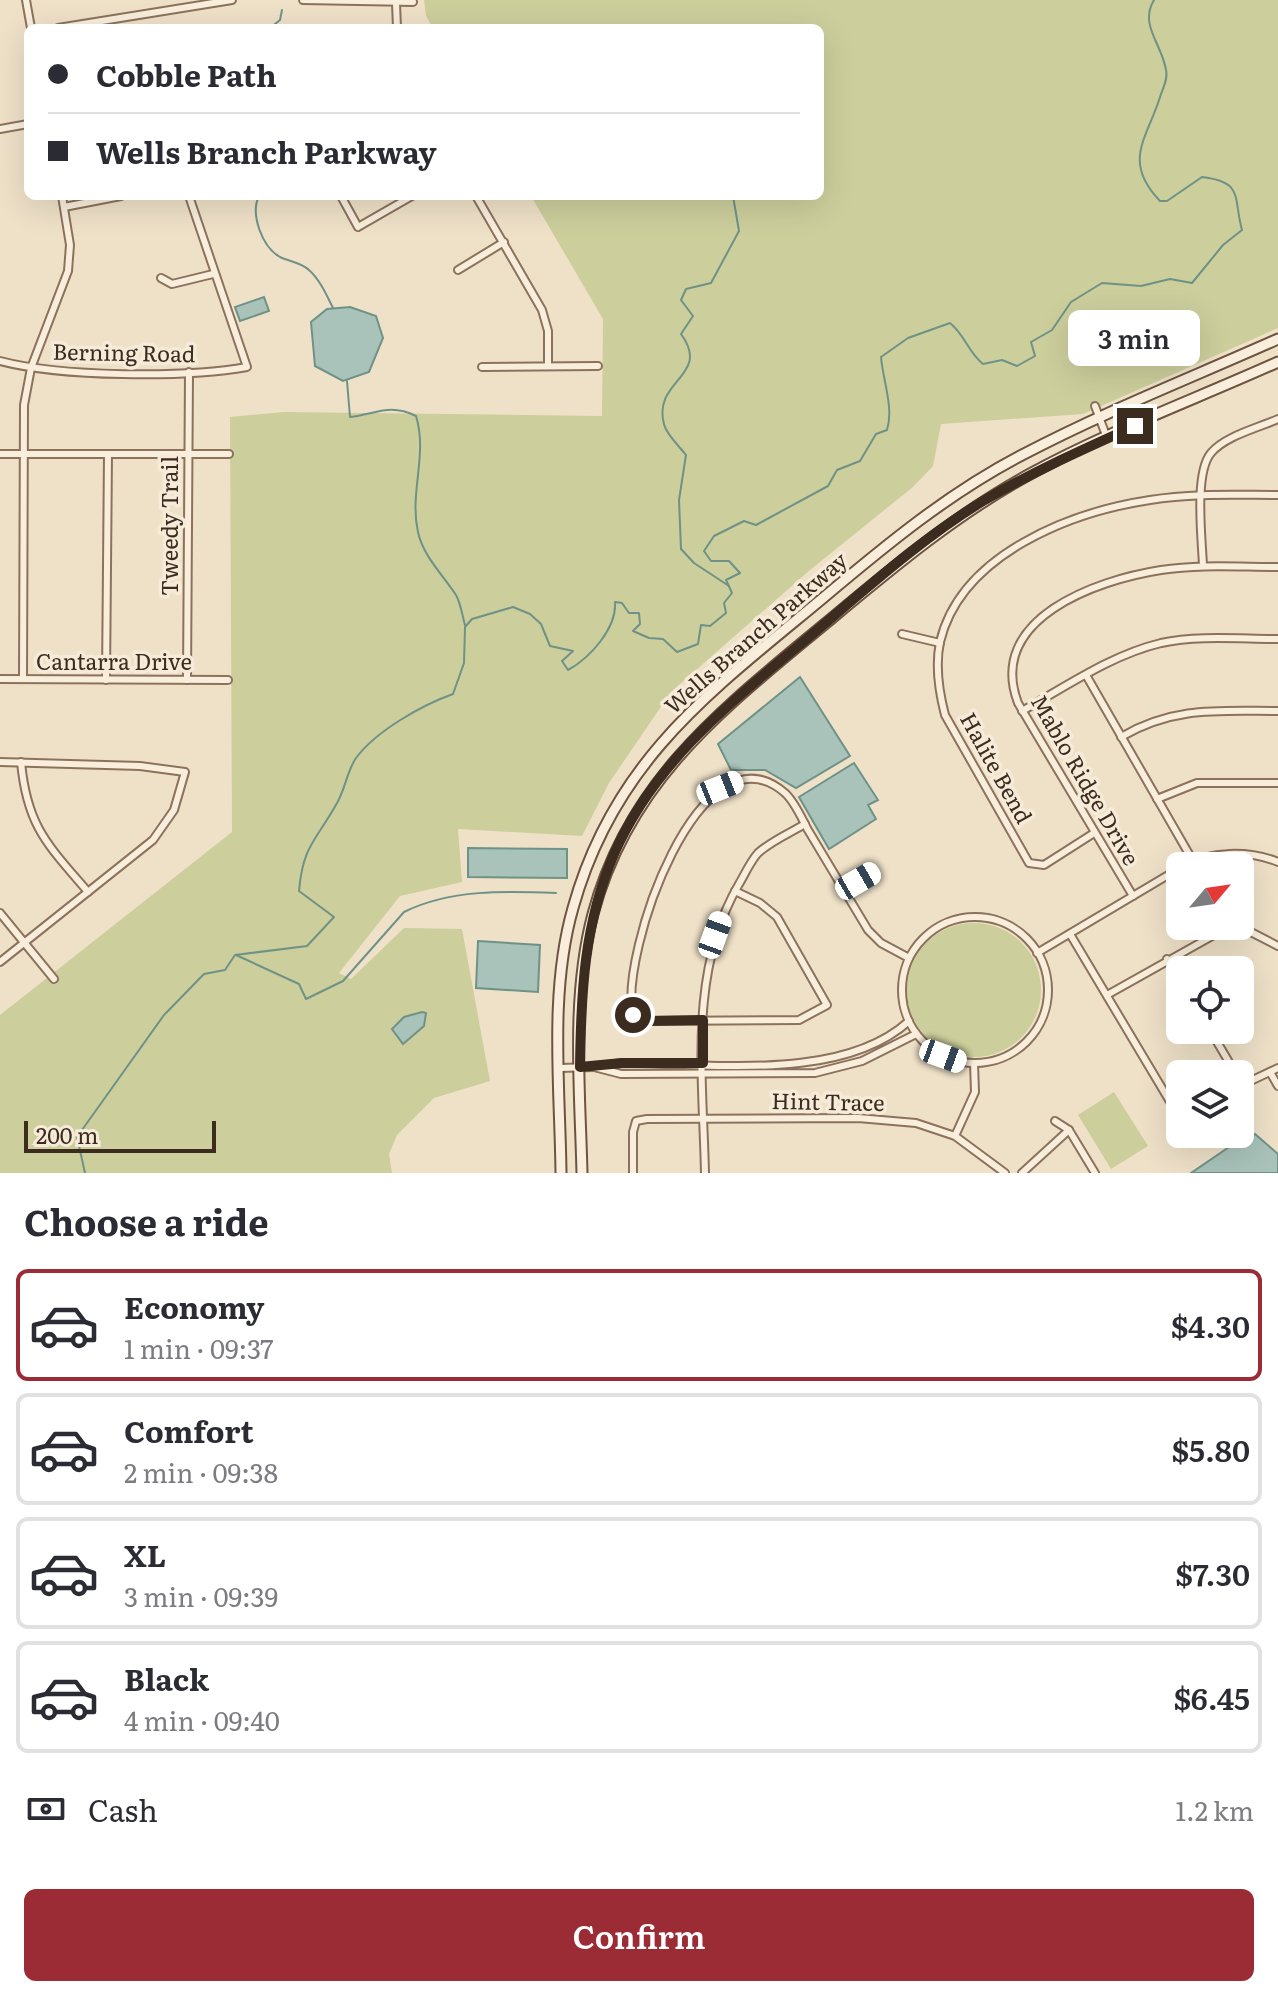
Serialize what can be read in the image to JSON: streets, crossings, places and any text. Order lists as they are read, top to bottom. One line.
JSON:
{"streets":{"street":["Berning Road","Tweedy Trail","Wells Branch Parkway","Cantarra Drive","Halite Bend","Mablo Ridge Drive","Hint Trace"]},"crossings":[["Berning Road","Tweedy Trail"],["Tweedy Trail","Cantarra Drive"],["Halite Bend","Mablo Ridge Drive"]],"scale_bar":"200 m","north":"top right","page":{"banner":["Cobble Path","Wells Branch Parkway"],"bubble":"3 min","scale":"200 m","heading":"Choose a ride","list":[{"name":"Economy","note":"1 min · 09:37","value":"$4.30"},{"name":"Comfort","note":"2 min · 09:38","value":"$5.80"},{"name":"XL","note":"3 min · 09:39","value":"$7.30"},{"name":"Black","note":"4 min · 09:40","value":"$6.45"}],"pay":["Cash","1.2 km"],"buttons":"Confirm"}}
